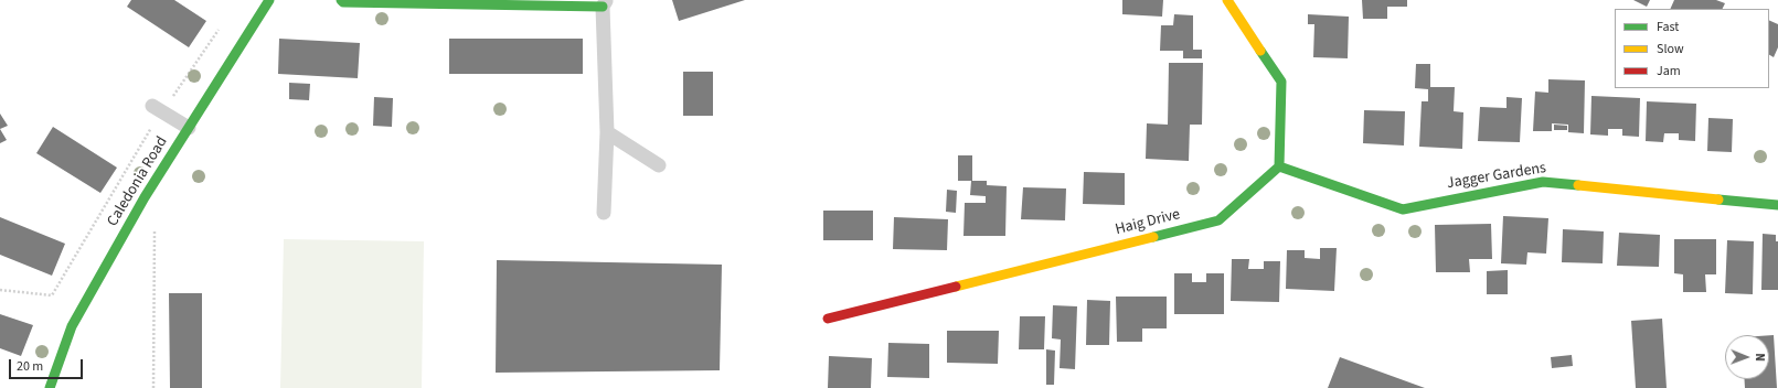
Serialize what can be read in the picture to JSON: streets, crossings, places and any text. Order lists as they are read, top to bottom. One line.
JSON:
{"streets":{"street":["Jagger Gardens","Caledonia Road","Haig Drive"]},"crossings":[["Jagger Gardens","Haig Drive"]],"legend":["Fast","Slow","Jam"],"scale_bar":"20 m","north":"right"}
